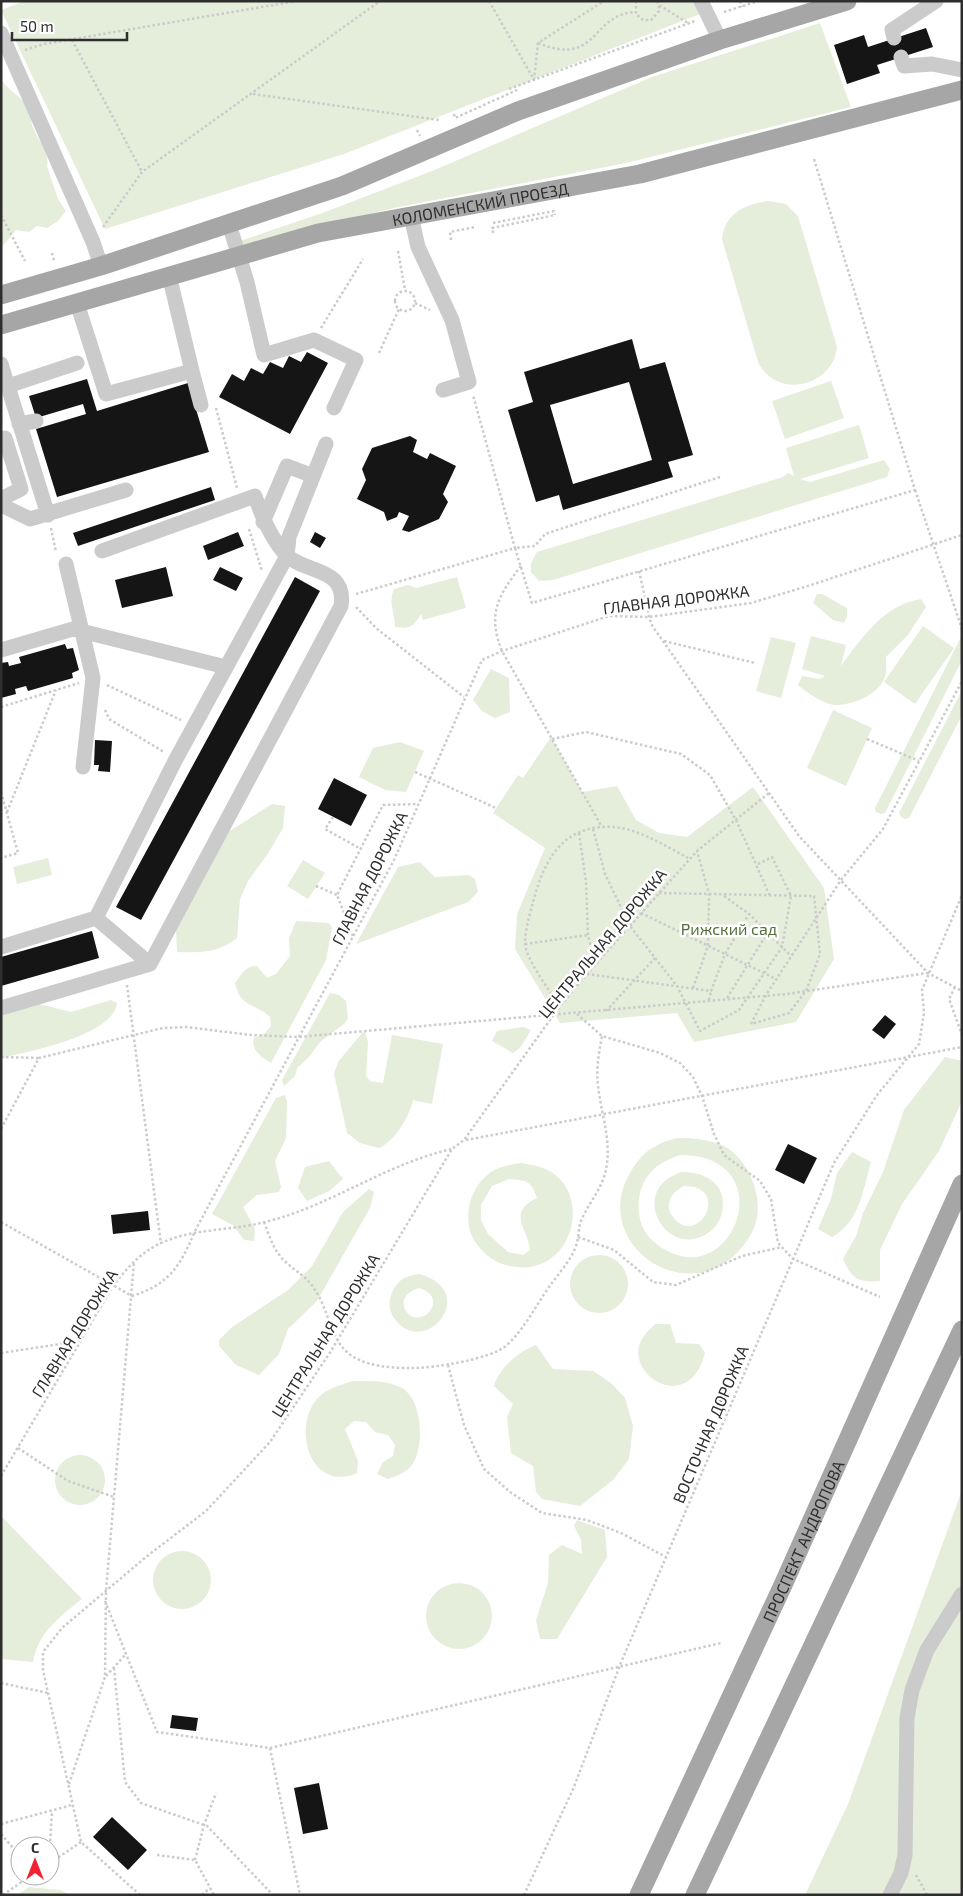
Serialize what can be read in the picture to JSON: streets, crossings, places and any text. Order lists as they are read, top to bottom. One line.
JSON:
{"streets":{"main road":["КОЛОМЕНСКИЙ ПРОЕЗД","ПРОСПЕКТ АНДРОПОВА"],"path":["ГЛАВНАЯ ДОРОЖКА","ЦЕНТРАЛЬНАЯ ДОРОЖКА","ВОСТОЧНАЯ ДОРОЖКА"]},"parks":["Рижский сад"],"scale_bar":"50 m","north":"top"}
